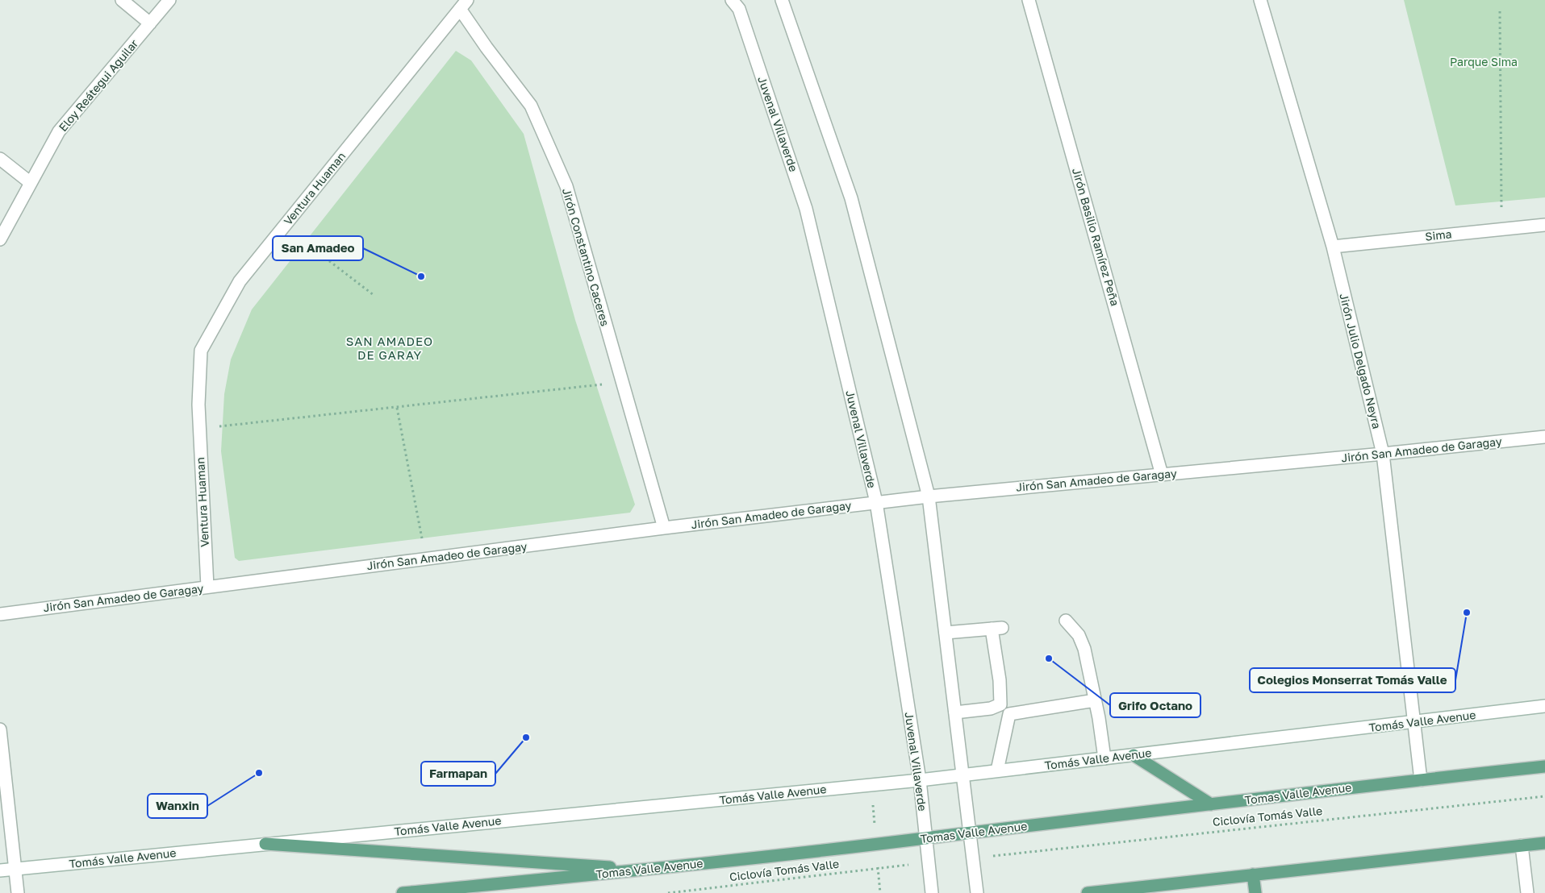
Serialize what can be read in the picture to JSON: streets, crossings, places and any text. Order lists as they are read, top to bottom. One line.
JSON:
{"streets":{"main road":["Tomas Valle Avenue"],"street":["Eloy Reátegui Aguilar","Juvenal Villaverde","Ventura Huaman","Sima","Jirón Basilio Ramírez Peña","Jirón Constantino Caceres","Jirón Julio Delgado Neyra","Jirón San Amadeo de Garagay","Tomás Valle Avenue"],"path":["Ciclovía Tomás Valle"]},"crossings":[["Juvenal Villaverde","Jirón San Amadeo de Garagay"],["Juvenal Villaverde","Tomás Valle Avenue"],["Juvenal Villaverde","Tomas Valle Avenue"],["Ventura Huaman","Jirón Constantino Caceres"],["Ventura Huaman","Jirón San Amadeo de Garagay"],["Sima","Jirón Julio Delgado Neyra"],["Jirón Basilio Ramírez Peña","Jirón San Amadeo de Garagay"],["Jirón Constantino Caceres","Jirón San Amadeo de Garagay"],["Jirón Julio Delgado Neyra","Jirón San Amadeo de Garagay"],["Jirón Julio Delgado Neyra","Tomás Valle Avenue"],["Jirón Julio Delgado Neyra","Tomas Valle Avenue"]],"districts":["SAN AMADEO DE GARAY"],"parks":["Parque Sima"],"places":["San Amadeo","Colegios Monserrat Tomás Valle","Grifo Octano","Farmapan","Wanxin"]}
